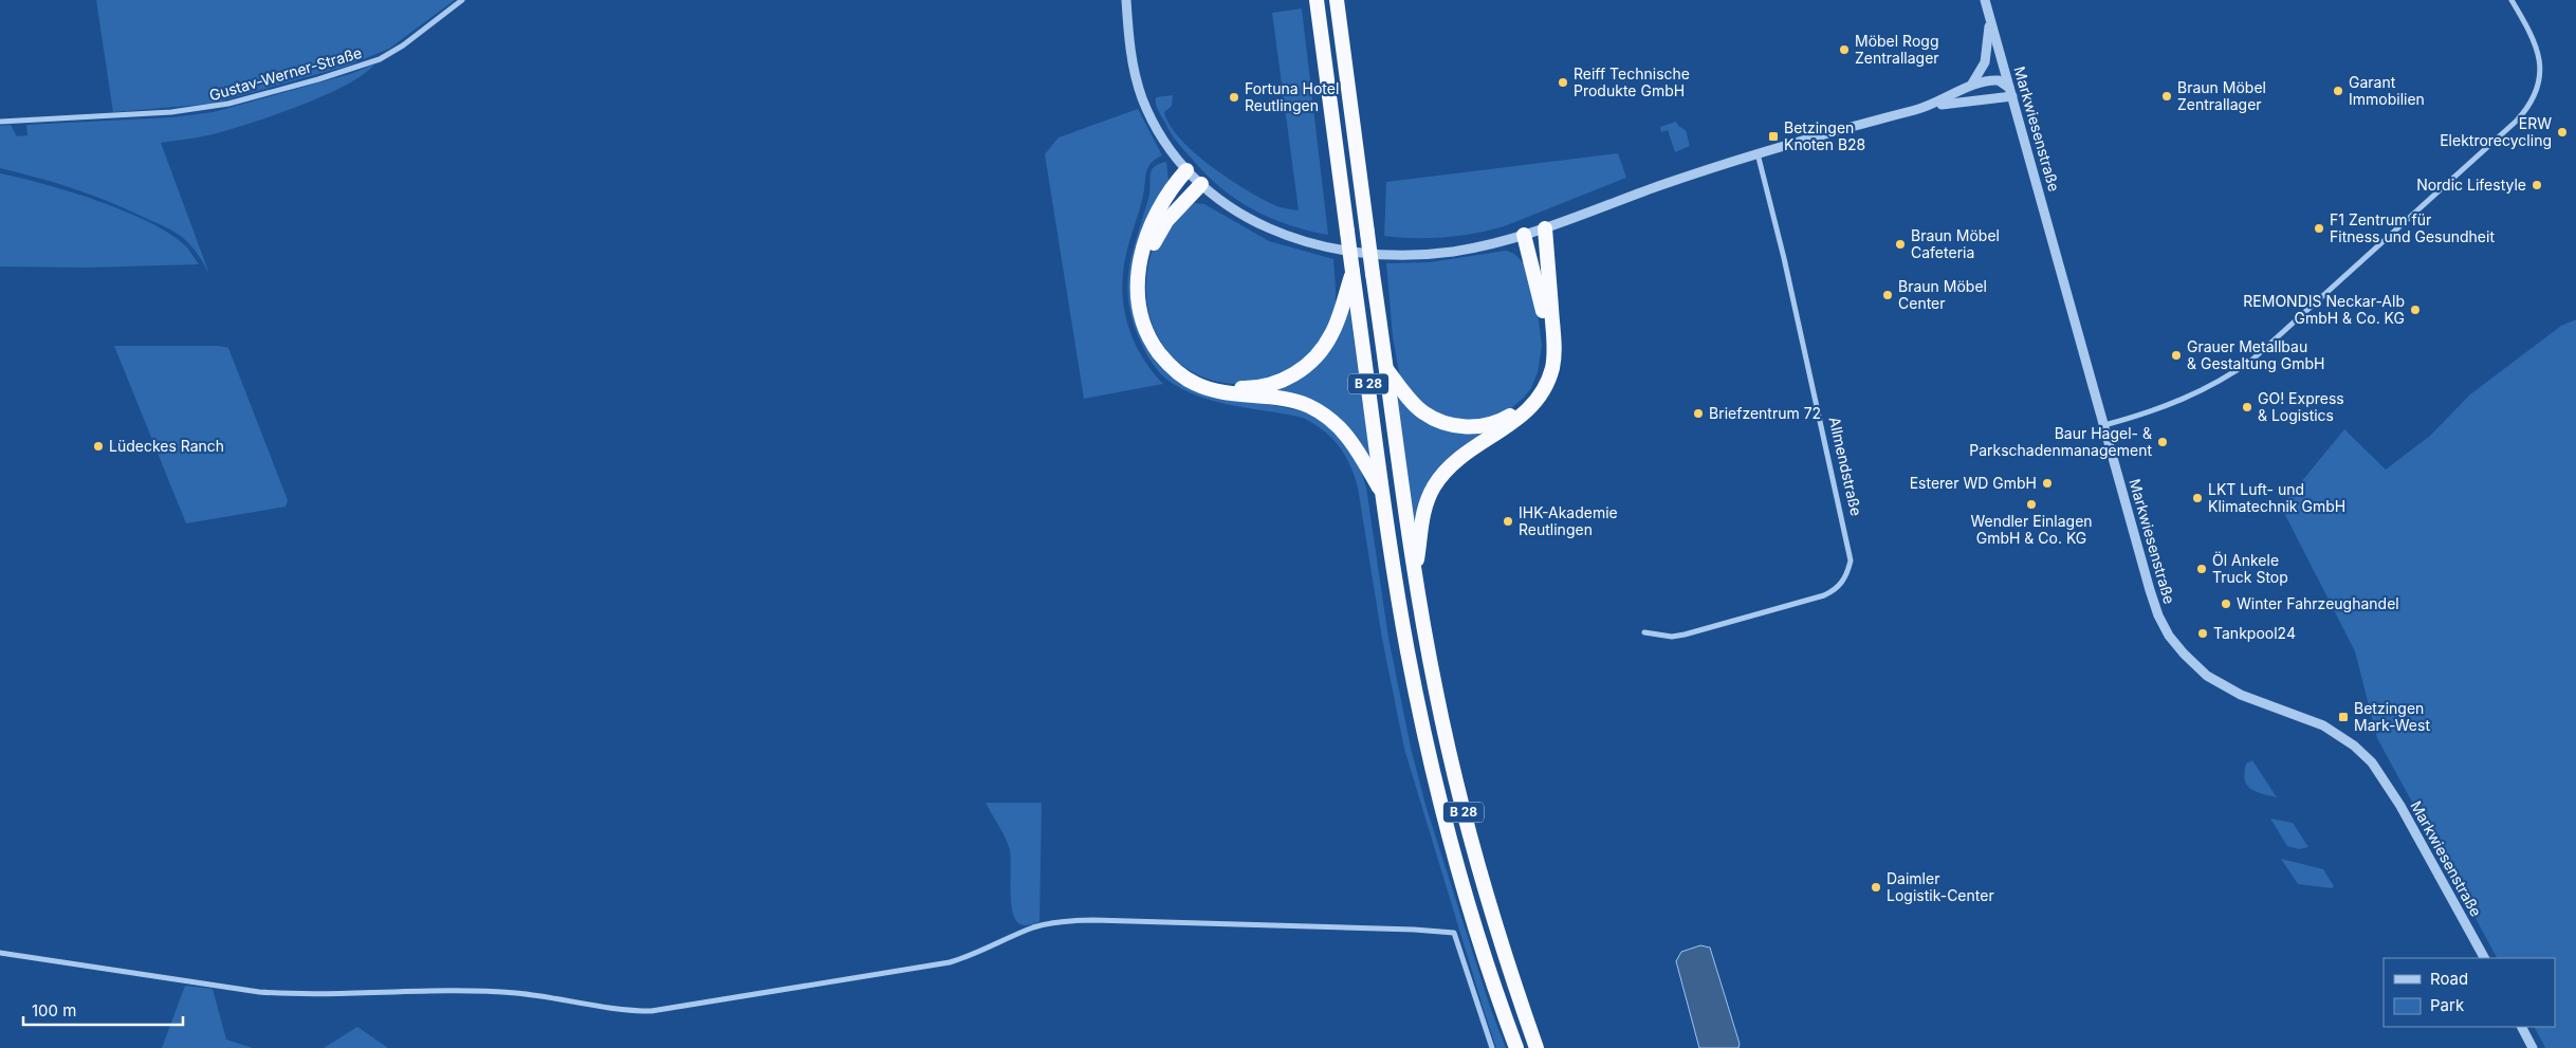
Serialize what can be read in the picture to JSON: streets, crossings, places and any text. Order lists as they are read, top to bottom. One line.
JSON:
{"streets":{"highway":["B 28"],"street":["Gustav-Werner-Straße","Markwiesenstraße","Allmendstraße"]},"places":{"other":["Möbel Rogg Zentrallager","Reiff Technische Produkte GmbH","Garant Immobilien","Braun Möbel Zentrallager","Fortuna Hotel Reutlingen","ERW Elektrorecycling","Nordic Lifestyle","F1 Zentrum für Fitness und Gesundheit","Braun Möbel Cafeteria","Braun Möbel Center","REMONDIS Neckar-Alb GmbH & Co. KG","Grauer Metallbau & Gestaltung GmbH","GO! Express & Logistics","Briefzentrum 72","Baur Hagel- & Parkschadenmanagement","Lüdeckes Ranch","Esterer WD GmbH","LKT Luft- und Klimatechnik GmbH","Wendler Einlagen GmbH & Co. KG","IHK-Akademie Reutlingen","Öl Ankele Truck Stop","Winter Fahrzeughandel","Tankpool24","Daimler Logistik-Center"],"transit":["Betzingen Knoten B28","Betzingen Mark-West"]},"legend":["Road","Park"],"scale_bar":"100 m"}
